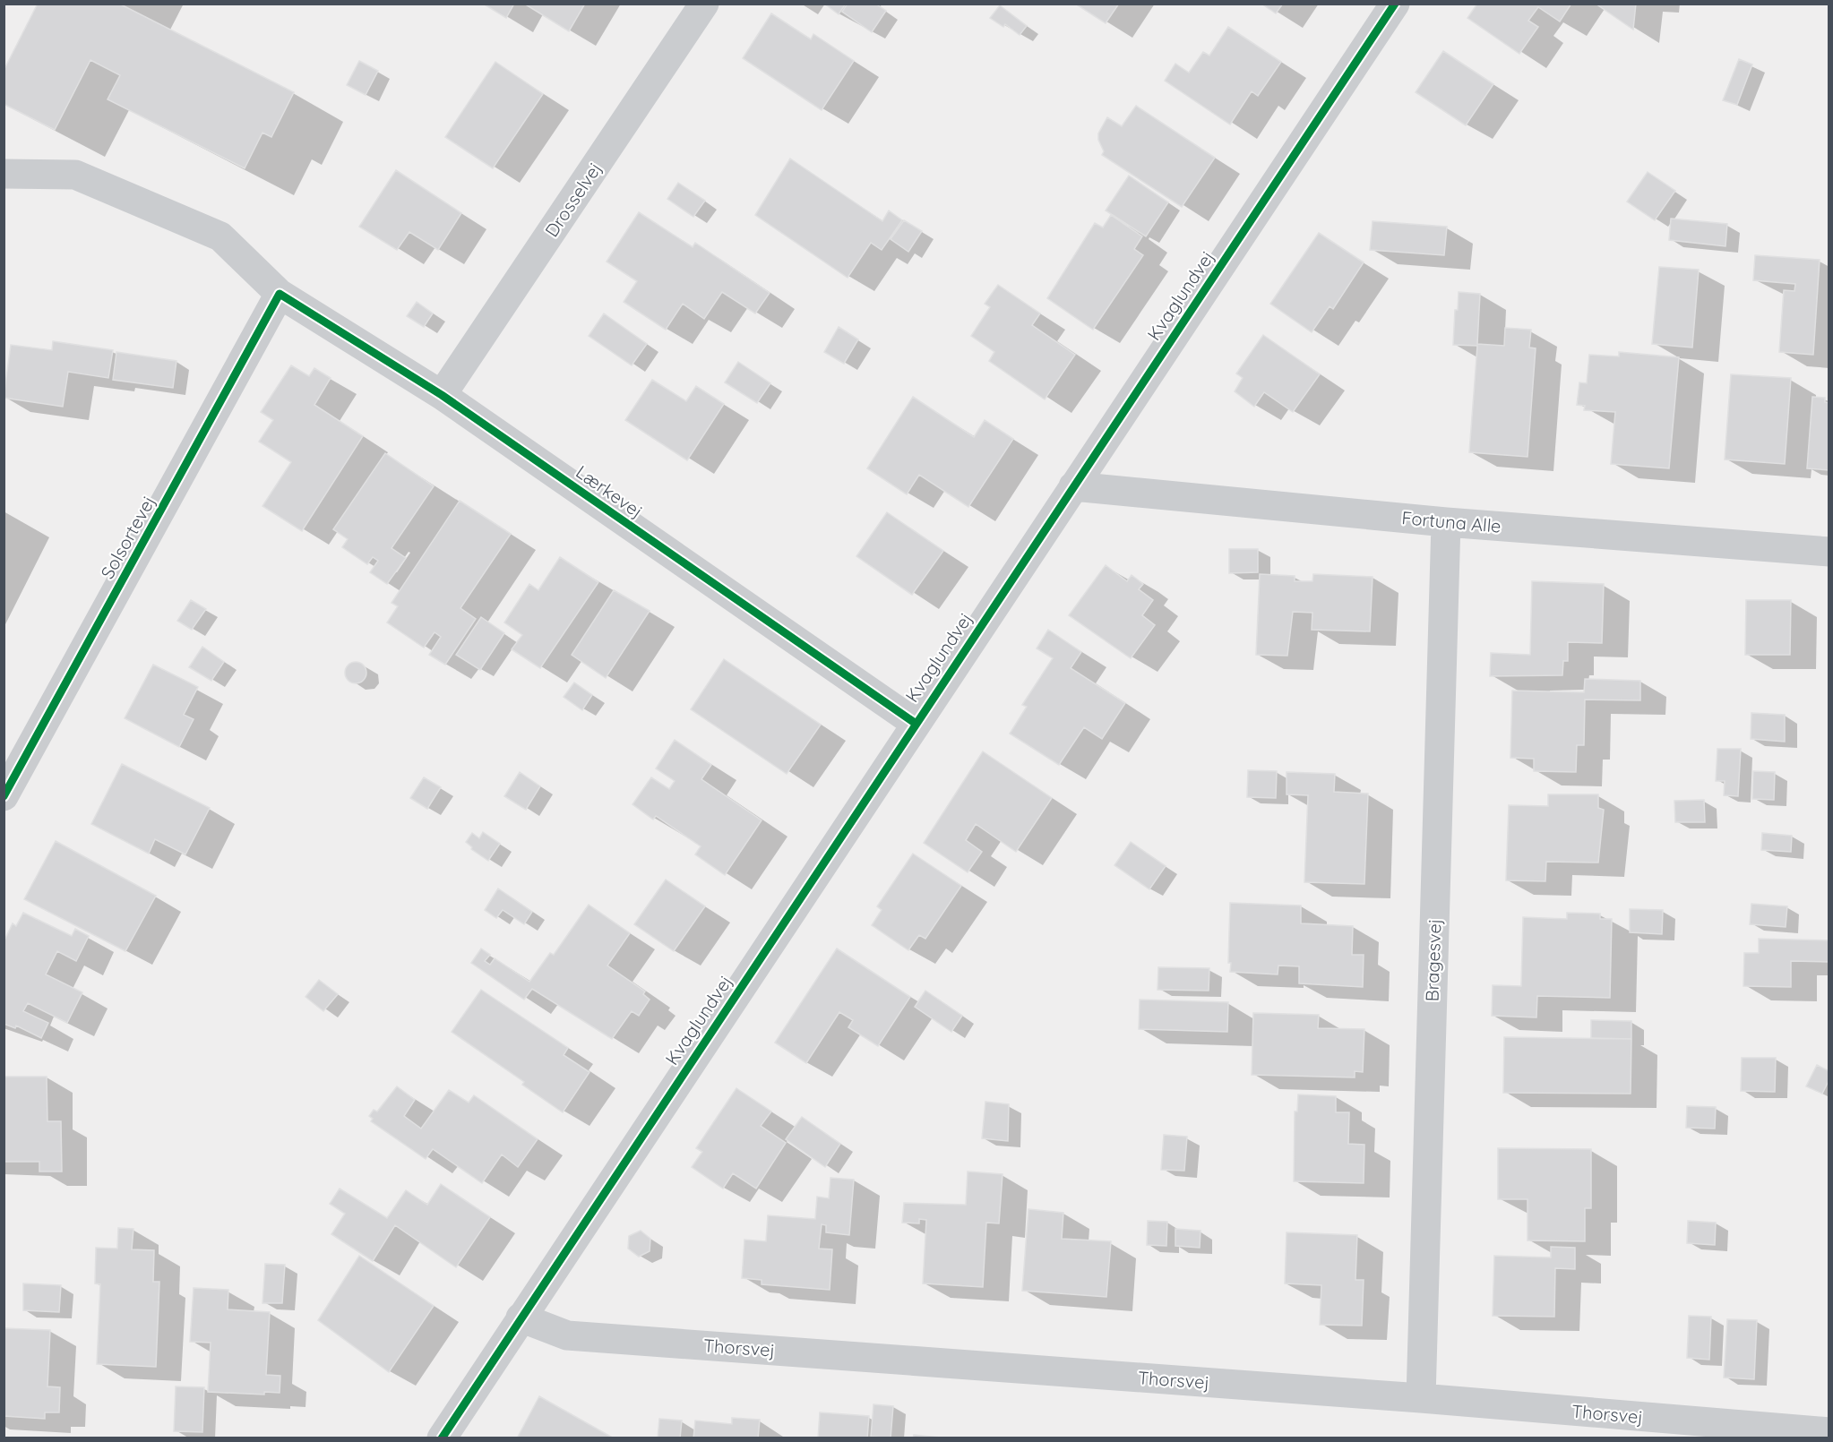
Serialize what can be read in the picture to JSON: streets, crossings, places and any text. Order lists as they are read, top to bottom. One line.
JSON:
{"streets":{"street":["Drosselvej","Kvaglundvej","Lærkevej","Fortuna Alle","Solsortevej","Bragesvej","Thorsvej"]},"crossings":[["Drosselvej","Lærkevej"],["Kvaglundvej","Lærkevej"],["Kvaglundvej","Fortuna Alle"],["Kvaglundvej","Thorsvej"],["Lærkevej","Solsortevej"],["Fortuna Alle","Bragesvej"],["Bragesvej","Thorsvej"]]}
